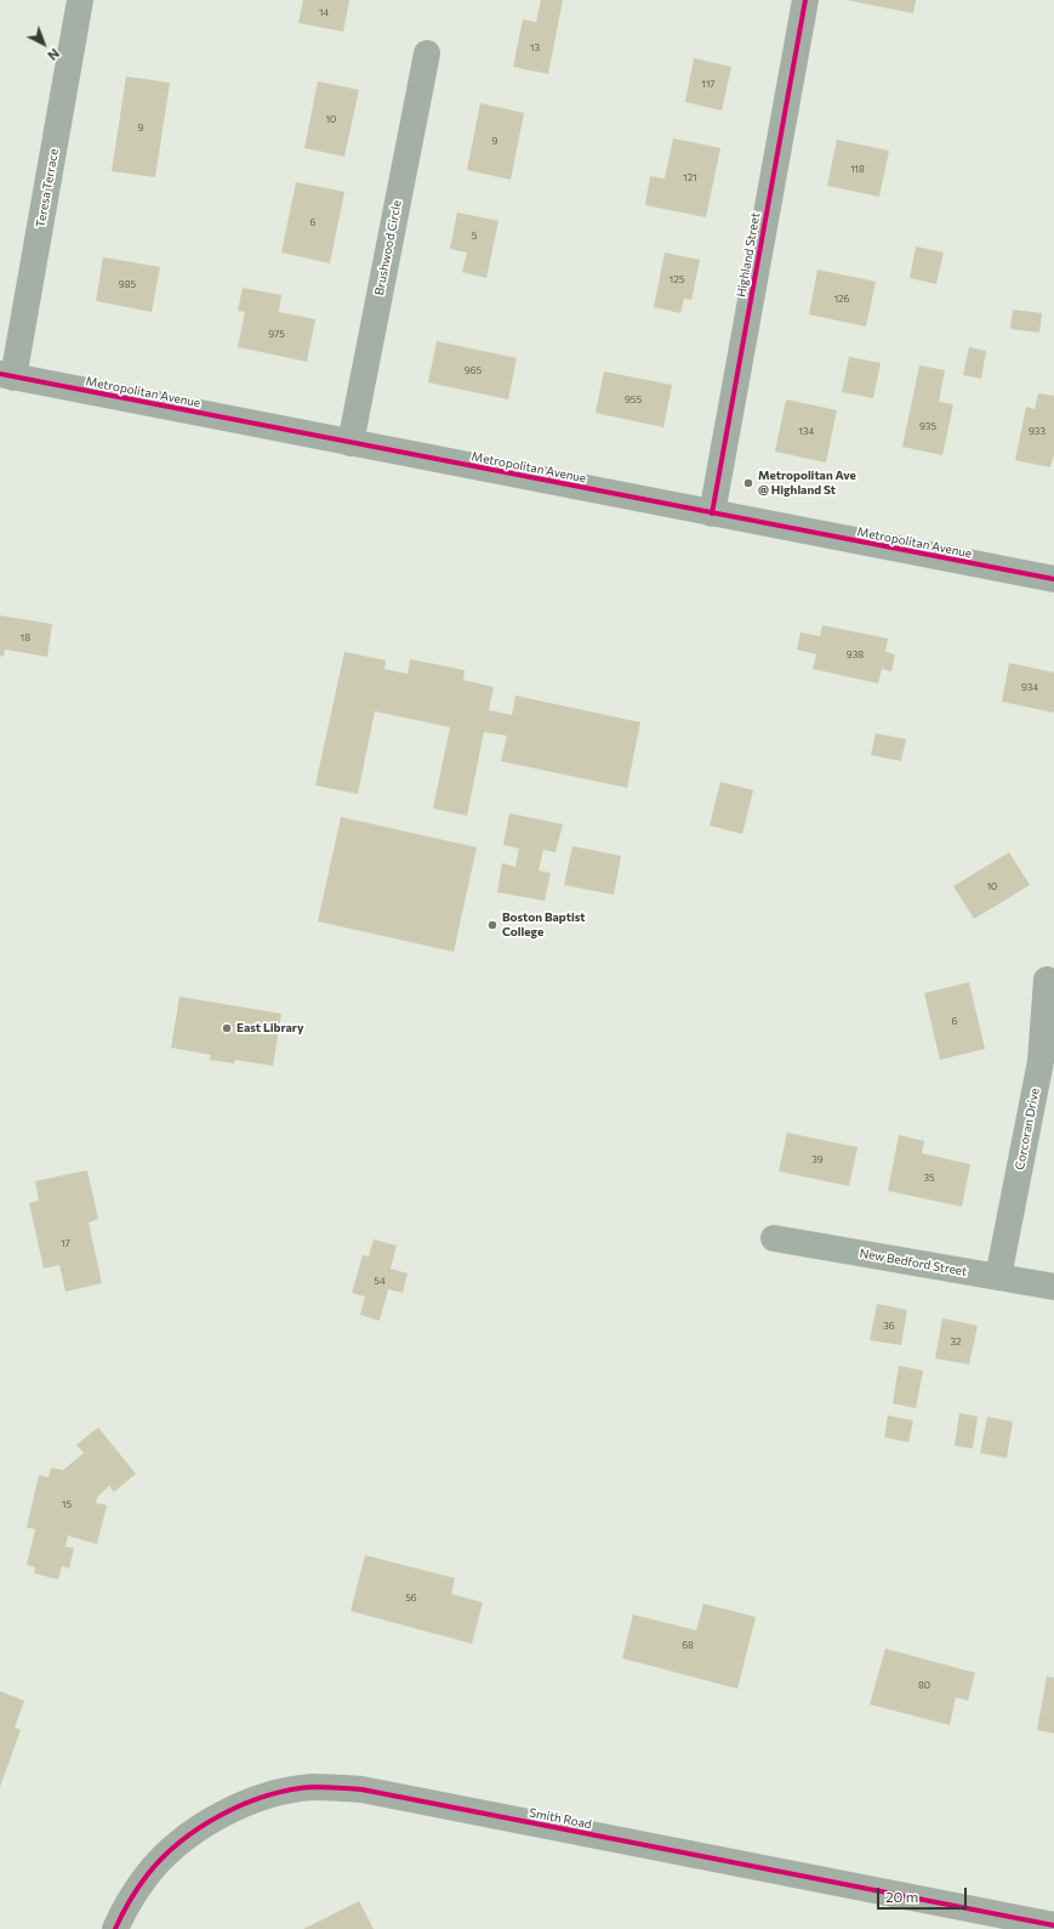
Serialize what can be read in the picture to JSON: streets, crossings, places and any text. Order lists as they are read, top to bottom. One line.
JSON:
{"streets":{"street":["Teresa Terrace","Brushwood Circle","Highland Street","Metropolitan Avenue","Corcoran Drive","New Bedford Street","Smith Road"]},"crossings":[["Teresa Terrace","Metropolitan Avenue"],["Brushwood Circle","Metropolitan Avenue"],["Highland Street","Metropolitan Avenue"],["Corcoran Drive","New Bedford Street"]],"places":["Metropolitan Ave @ Highland St","Boston Baptist College","East Library"],"house_numbers":["14","13","117","10","9","9","118","121","6","5","125","985","126","975","965","955","935","134","933","18","938","934","10","6","39","35","17","54","36","32","15","56","68","80"],"scale_bar":"20 m","north":"bottom right"}
